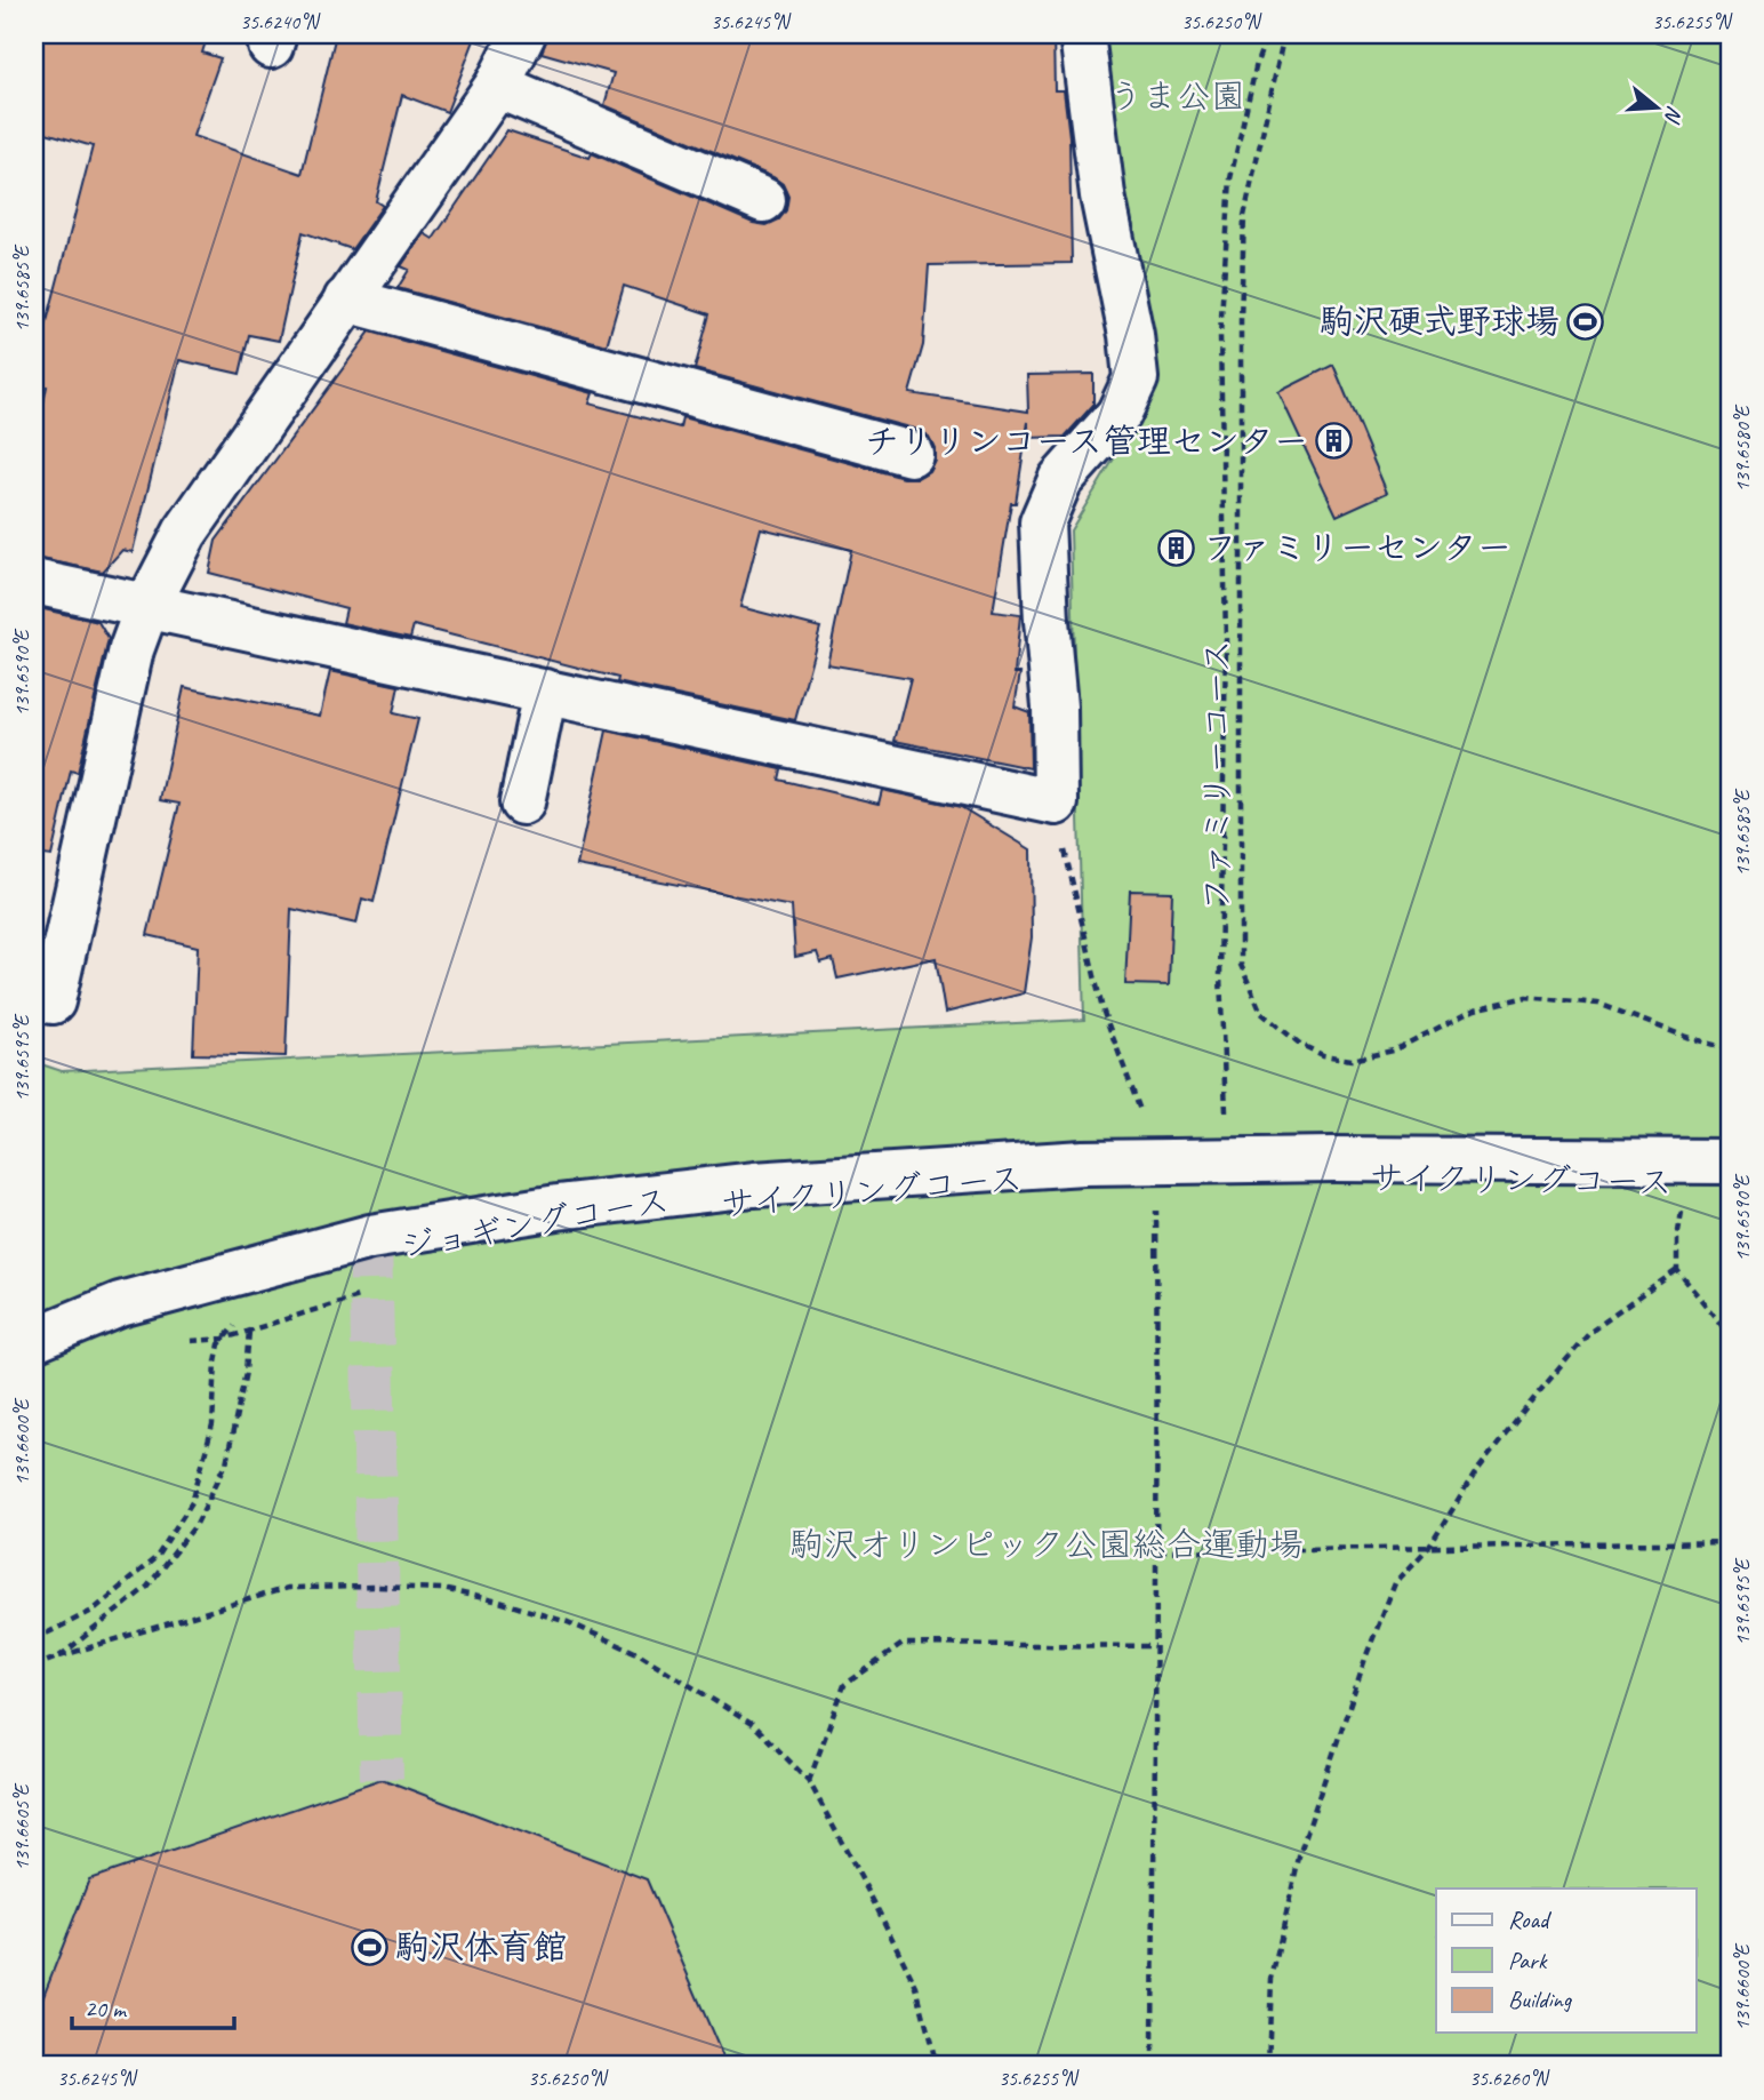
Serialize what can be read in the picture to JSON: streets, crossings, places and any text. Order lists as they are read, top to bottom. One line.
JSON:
{"streets":{"path":["ファミリーコース"]},"parks":["うま公園","駒沢オリンピック公園総合運動場"],"places":{"sports":["駒沢硬式野球場","駒沢体育館"],"building":["チリリンコース管理センター","ファミリーセンター"]},"legend":["Road","Park","Building"],"scale_bar":"20 m","north":"right","coordinates":["35.6240°N","35.6245°N","35.6250°N","35.6255°N","139.6585°E","139.6580°E","139.6590°E","139.6595°E","139.6600°E","139.6605°E","35.6260°N"]}
